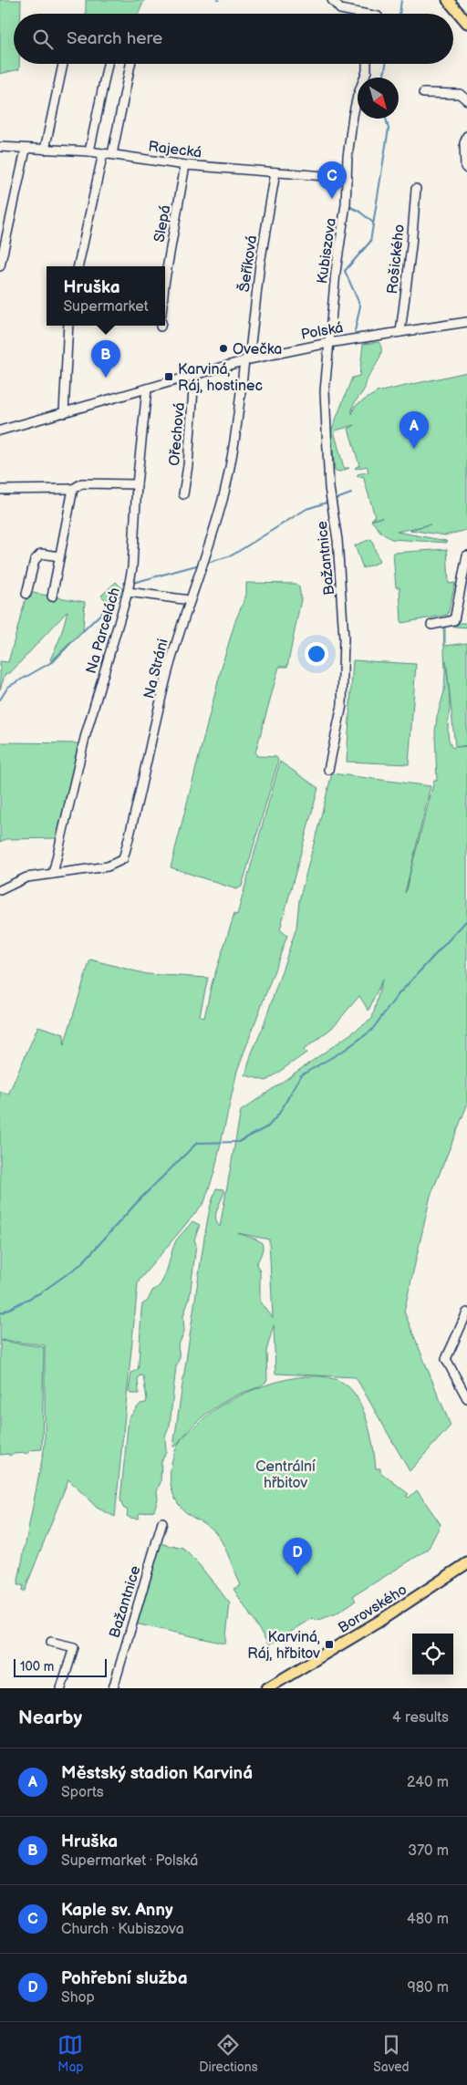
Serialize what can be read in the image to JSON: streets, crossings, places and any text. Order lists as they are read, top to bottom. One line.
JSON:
{"streets":{"main road":["Borovského"],"street":["Rajecká","Slepá","Kubiszova","Rošického","Šeříková","Polská","Ořechová","Bažantnice","Na Parcelách","Na Stráni"]},"crossings":[["Rajecká","Slepá"],["Rajecká","Kubiszova"],["Rajecká","Šeříková"],["Kubiszova","Polská"],["Kubiszova","Bažantnice"],["Rošického","Polská"],["Šeříková","Polská"],["Šeříková","Na Stráni"],["Polská","Ořechová"],["Polská","Bažantnice"],["Polská","Na Parcelách"],["Polská","Na Stráni"],["Na Parcelách","Na Stráni"]],"parks":["Centrální hřbitov"],"places":{"other":["Ovečka"],"transit":["Karviná, Ráj, hostinec","Karviná, Ráj, hřbitov"]},"scale_bar":"100 m","north":"bottom right","page":{"search":"Search here","pins":["C","B","A","D"],"popup":["Hruška","Supermarket"],"scale":"100 m","heading":["Nearby","4 results"],"list":[{"mark":"A","name":"Městský stadion Karviná","note":"Sports","value":"240 m"},{"mark":"B","name":"Hruška","note":"Supermarket · Polská","value":"370 m"},{"mark":"C","name":"Kaple sv. Anny","note":"Church · Kubiszova","value":"480 m"},{"mark":"D","name":"Pohřební služba","note":"Shop","value":"980 m"}],"nav":["Map","Directions","Saved"]}}
